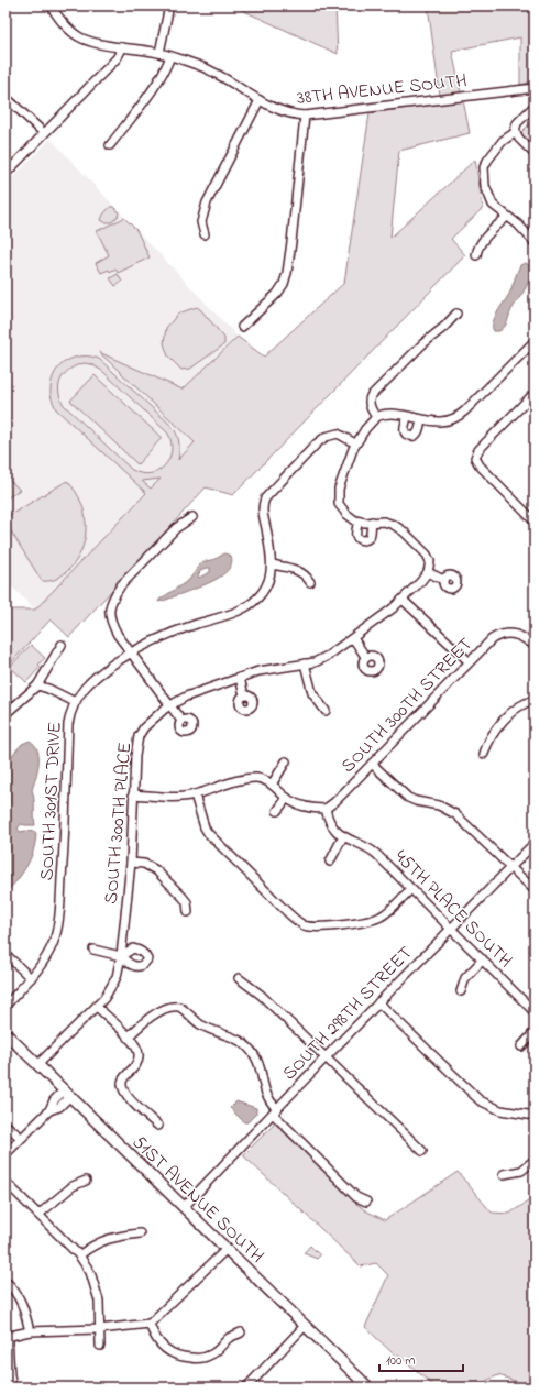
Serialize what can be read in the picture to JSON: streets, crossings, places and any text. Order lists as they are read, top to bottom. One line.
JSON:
{"streets":{"main road":["51ST AVENUE SOUTH"],"street":["38TH AVENUE SOUTH","SOUTH 300TH STREET","SOUTH 301ST DRIVE","SOUTH 300TH PLACE","45TH PLACE SOUTH","SOUTH 298TH STREET"]},"crossings":[["SOUTH 300TH STREET","45TH PLACE SOUTH"],["SOUTH 300TH PLACE","51ST AVENUE SOUTH"],["45TH PLACE SOUTH","SOUTH 298TH STREET"],["SOUTH 298TH STREET","51ST AVENUE SOUTH"]],"scale_bar":"100 m"}
